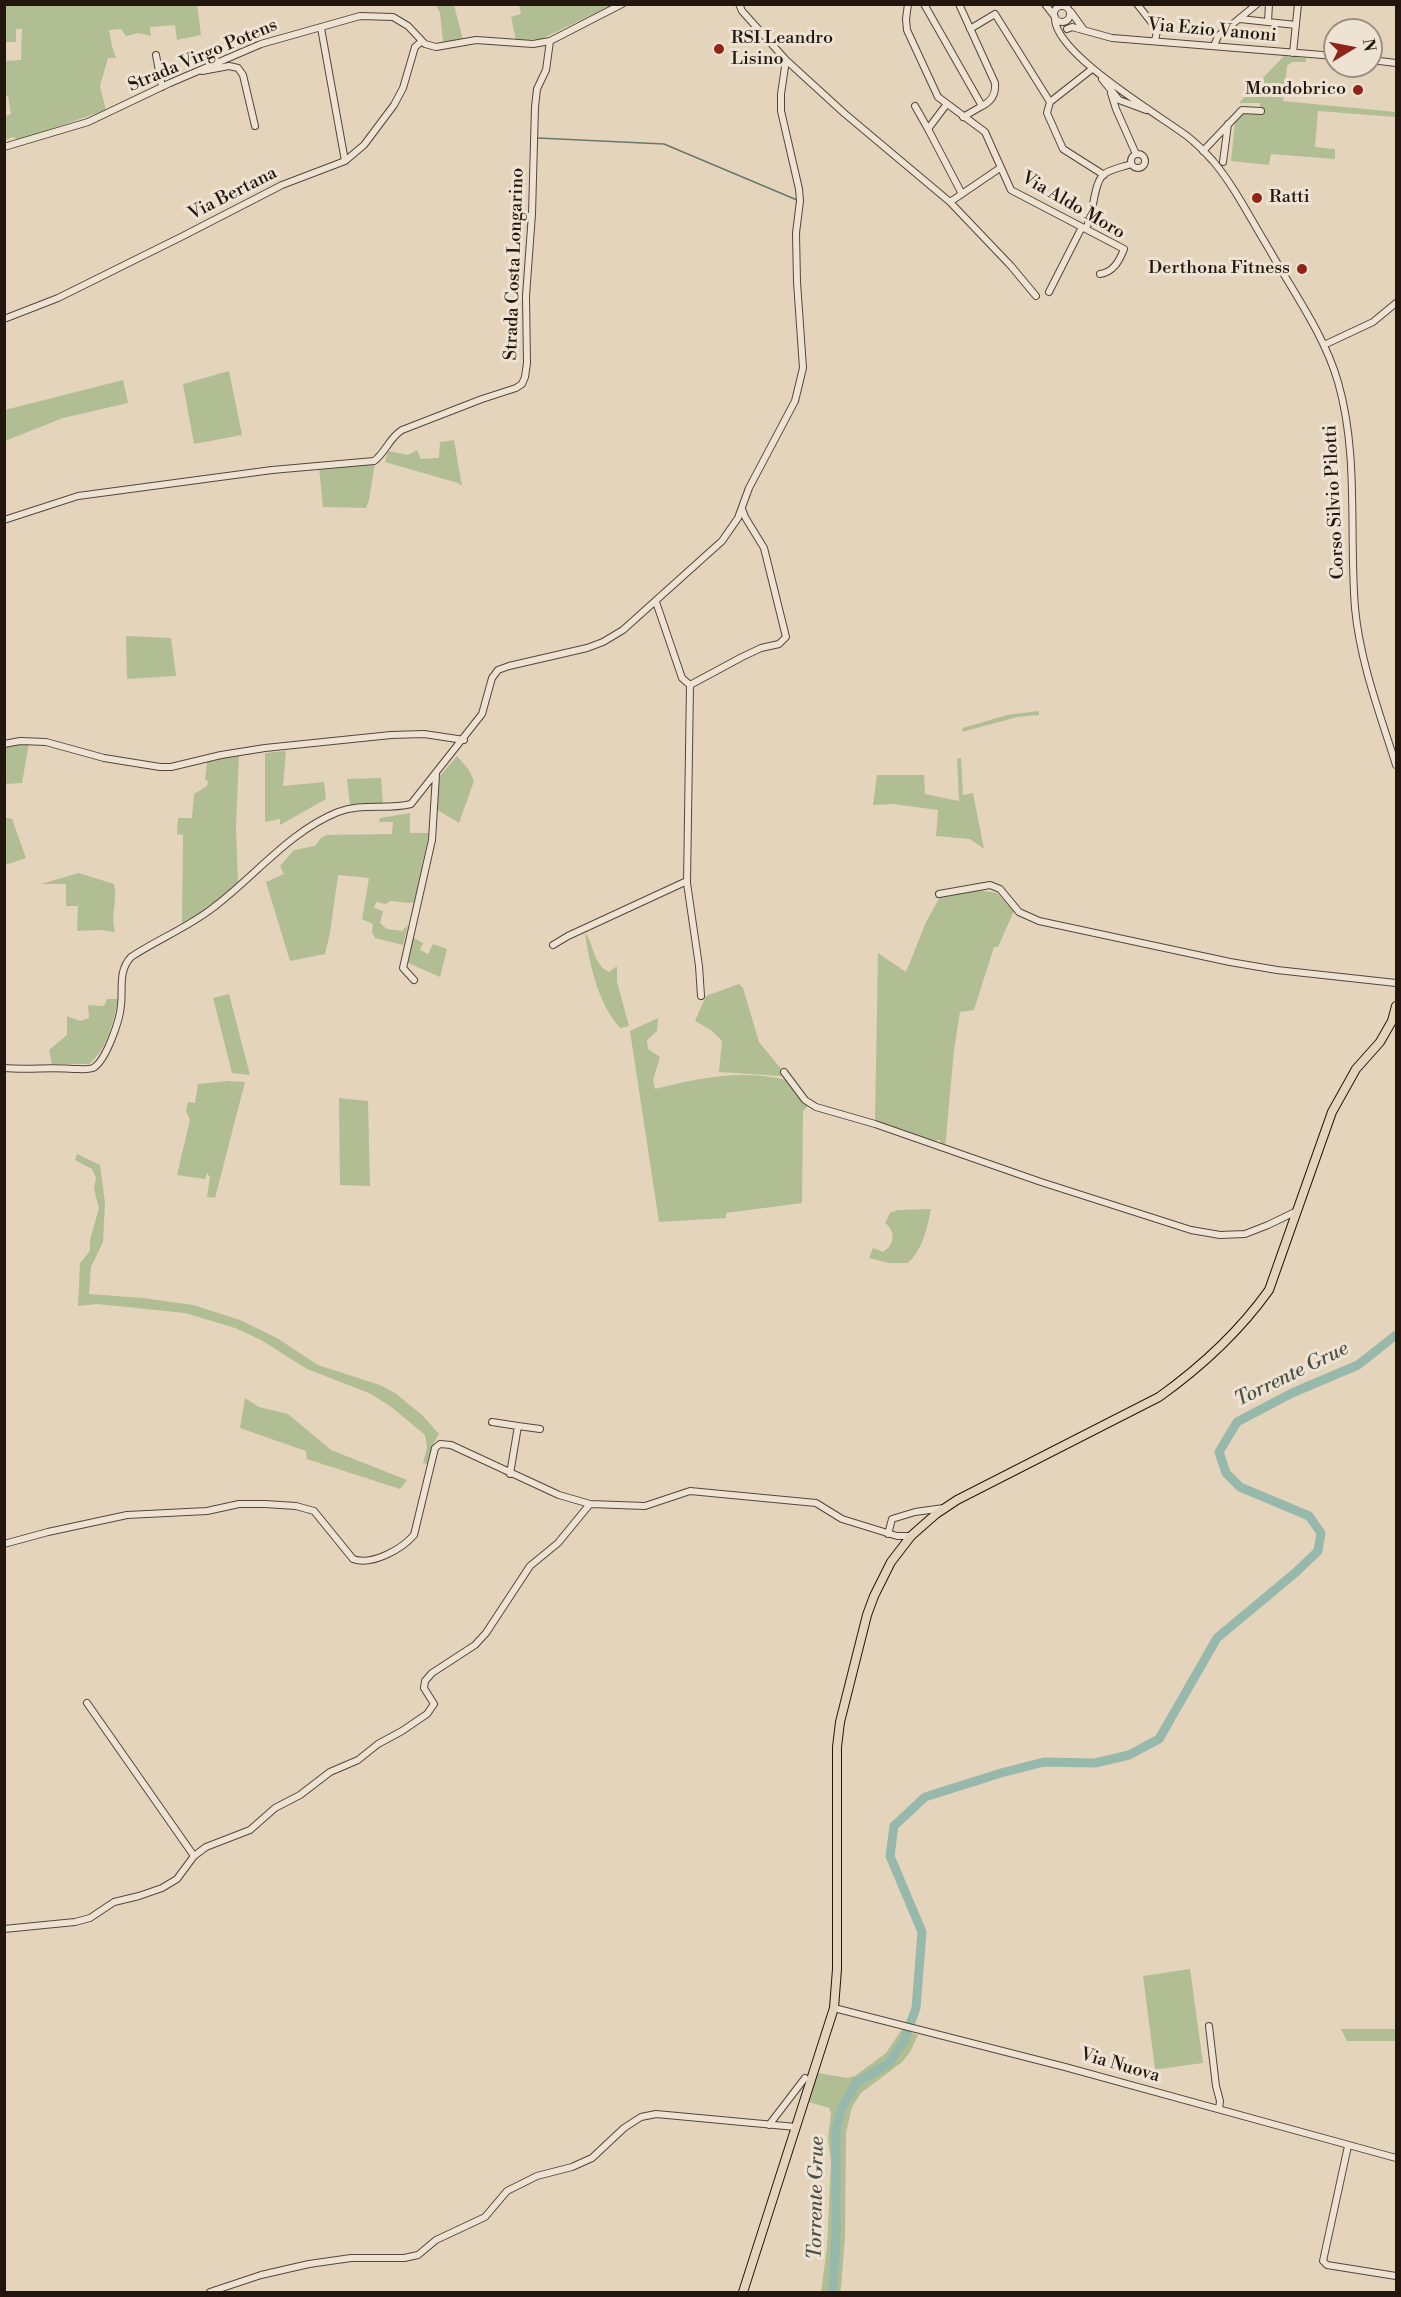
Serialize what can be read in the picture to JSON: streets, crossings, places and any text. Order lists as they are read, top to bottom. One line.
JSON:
{"streets":{"street":["Via Ezio Vanoni","Strada Virgo Potens","Via Bertana","Via Aldo Moro","Strada Costa Longarino","Corso Silvio Pilotti","Via Nuova"]},"crossings":[["Strada Virgo Potens","Via Bertana"]],"water":["Torrente Grue"],"places":["RSI Leandro Lisino","Mondobrico","Ratti","Derthona Fitness"],"north":"right"}
